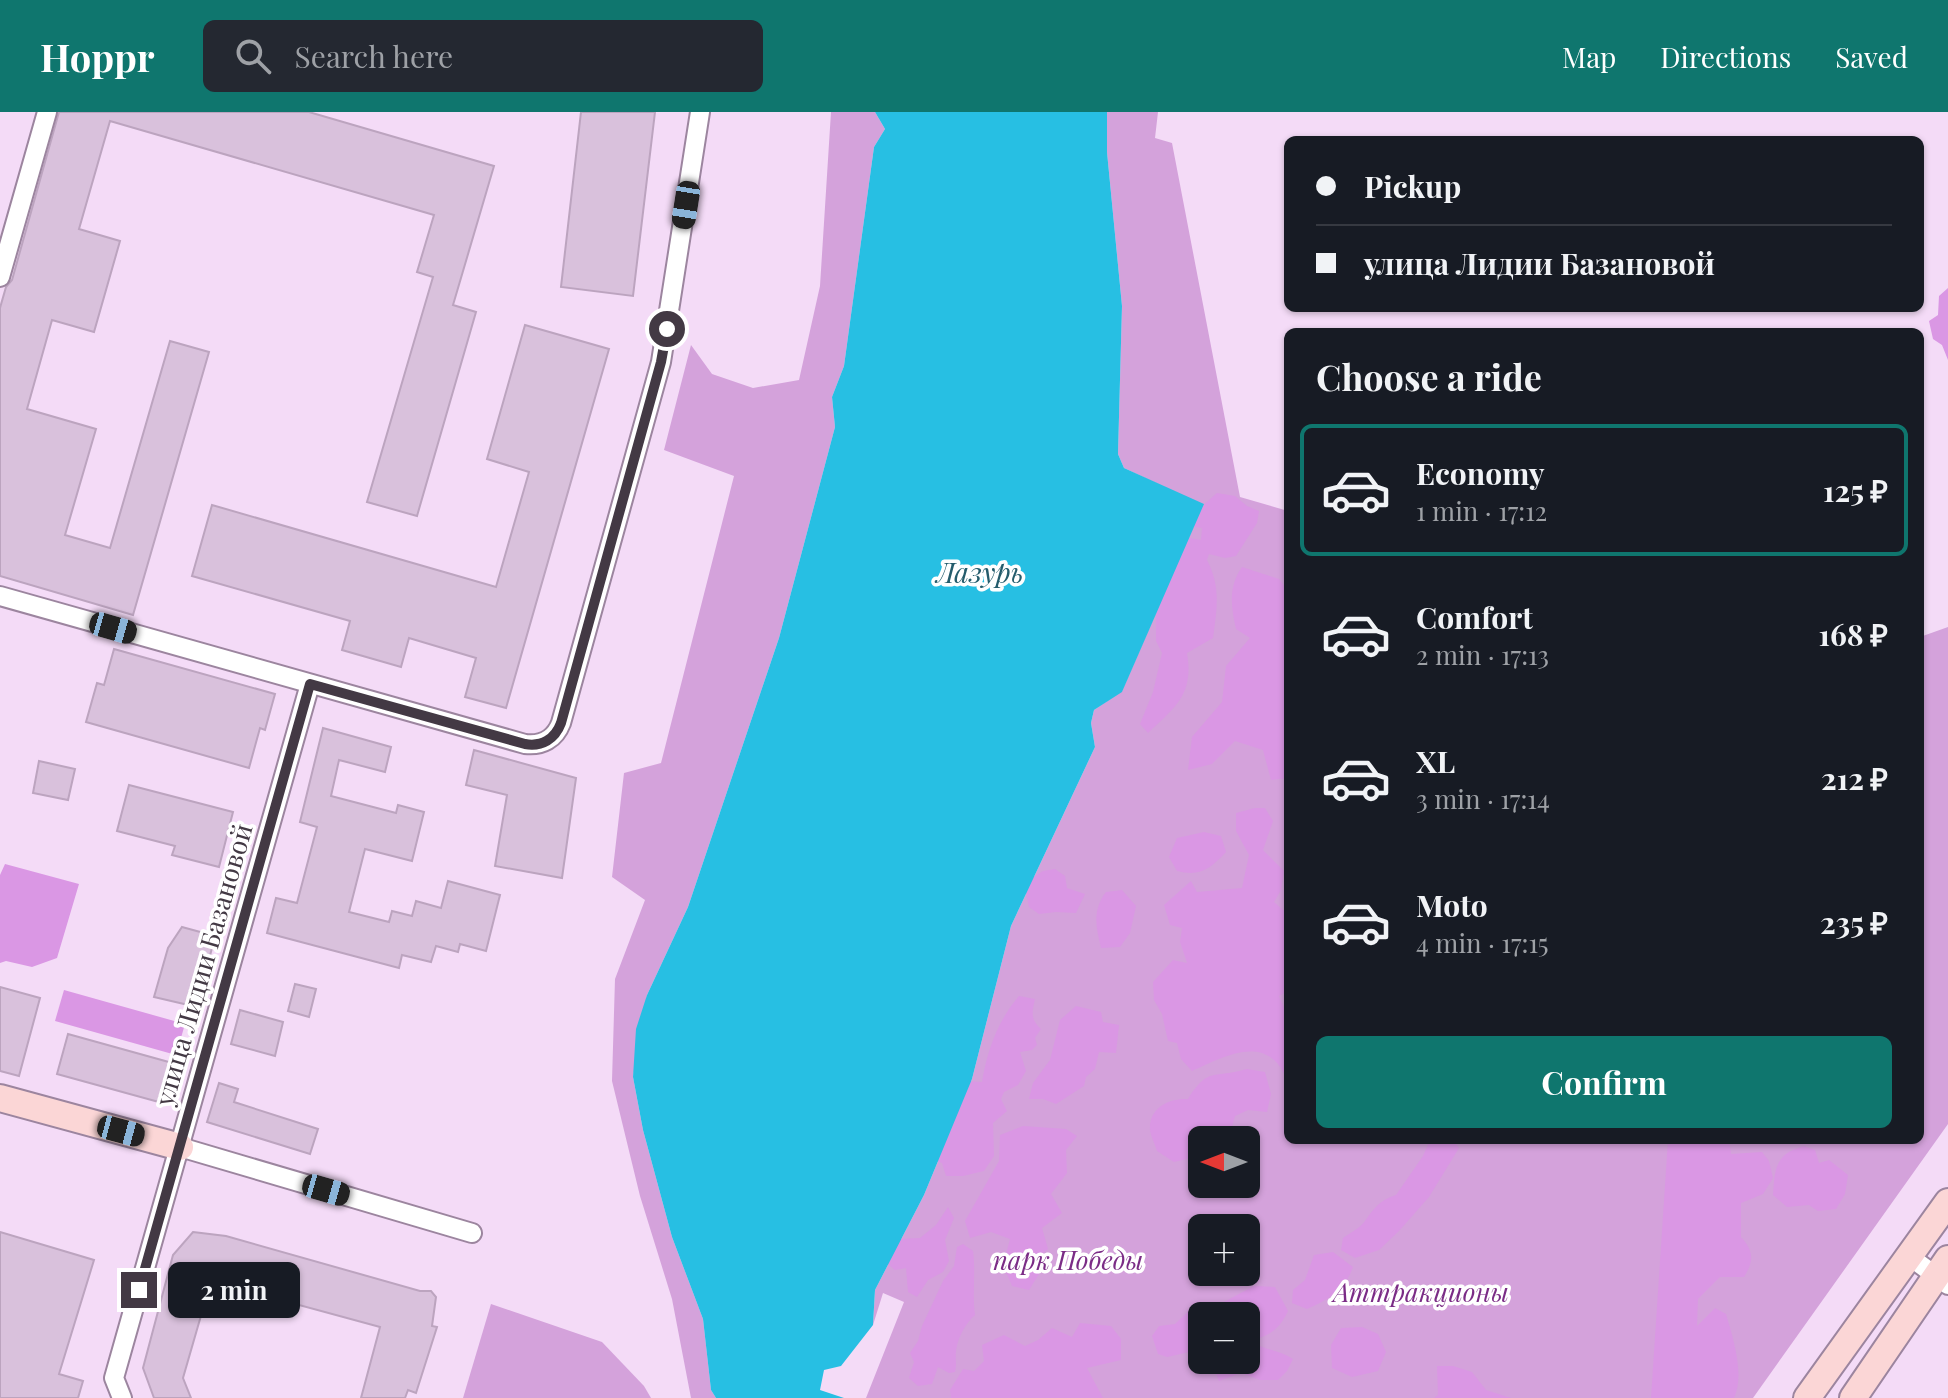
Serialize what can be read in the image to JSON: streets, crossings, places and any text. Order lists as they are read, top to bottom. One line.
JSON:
{"streets":{"street":["улица Лидии Базановой"]},"water":["Лазурь"],"parks":["парк Победы","Аттракционы"],"north":"left","page":{"header":"Hoppr","search":"Search here","nav":["Map","Directions","Saved"],"banner":["Pickup","улица Лидии Базановой"],"heading":"Choose a ride","list":[{"name":"Economy","note":"1 min · 17:12","value":"125 ₽"},{"name":"Comfort","note":"2 min · 17:13","value":"168 ₽"},{"name":"XL","note":"3 min · 17:14","value":"212 ₽"},{"name":"Moto","note":"4 min · 17:15","value":"235 ₽"}],"buttons":"Confirm","map_buttons":["+","−"],"bubble":"2 min"}}
